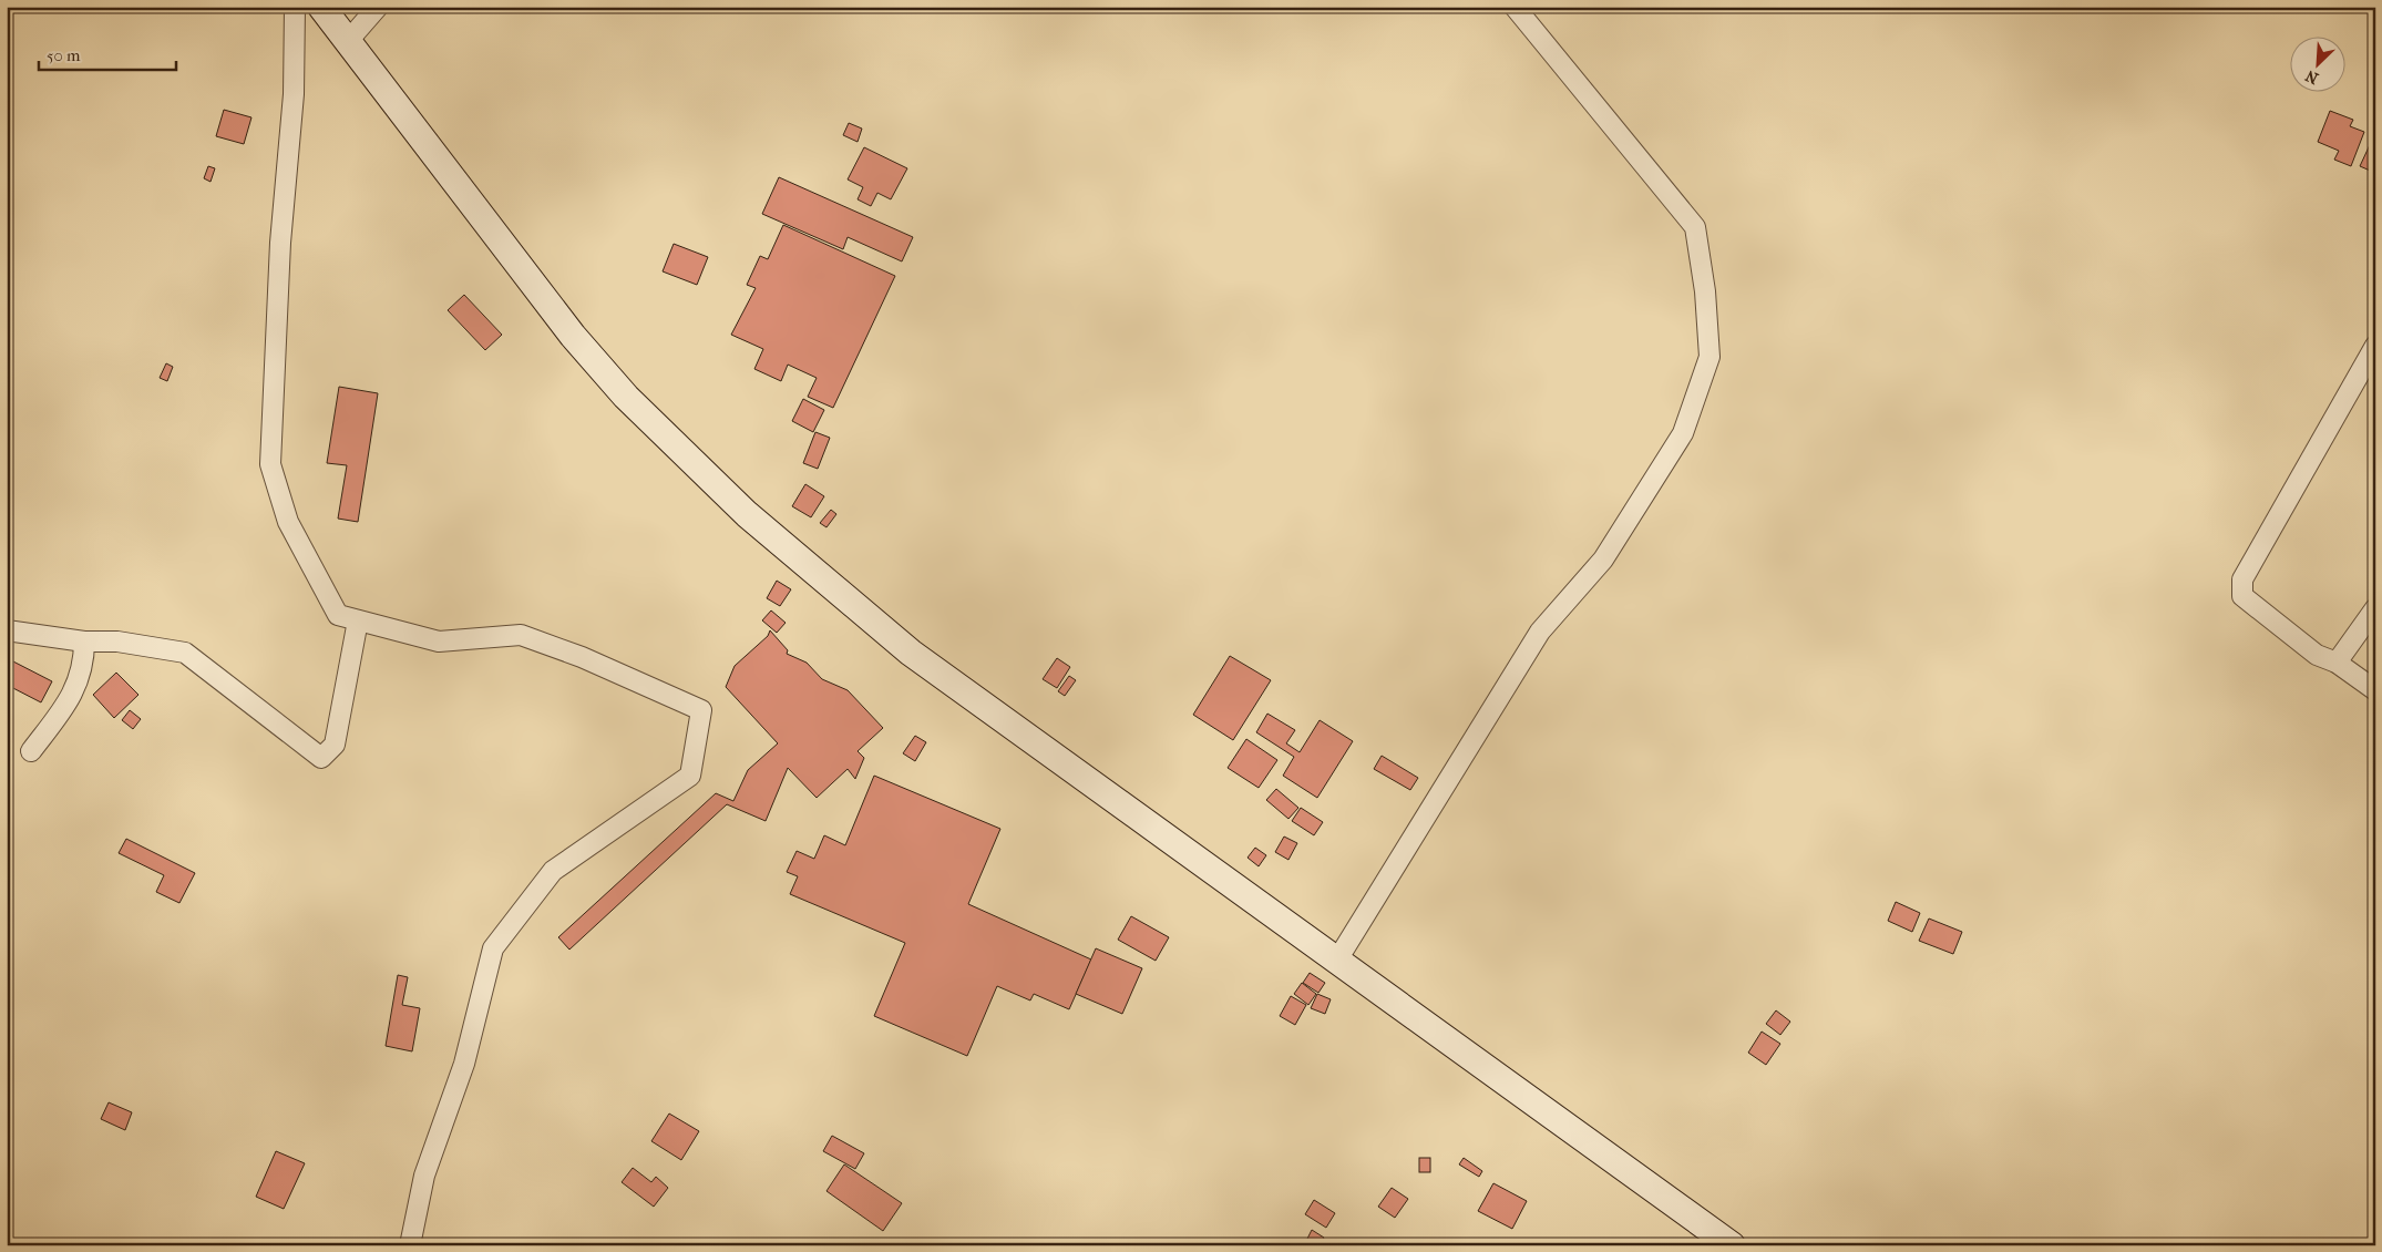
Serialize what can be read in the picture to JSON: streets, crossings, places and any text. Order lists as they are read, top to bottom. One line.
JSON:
{"scale_bar":"50 m","north":"bottom left"}
